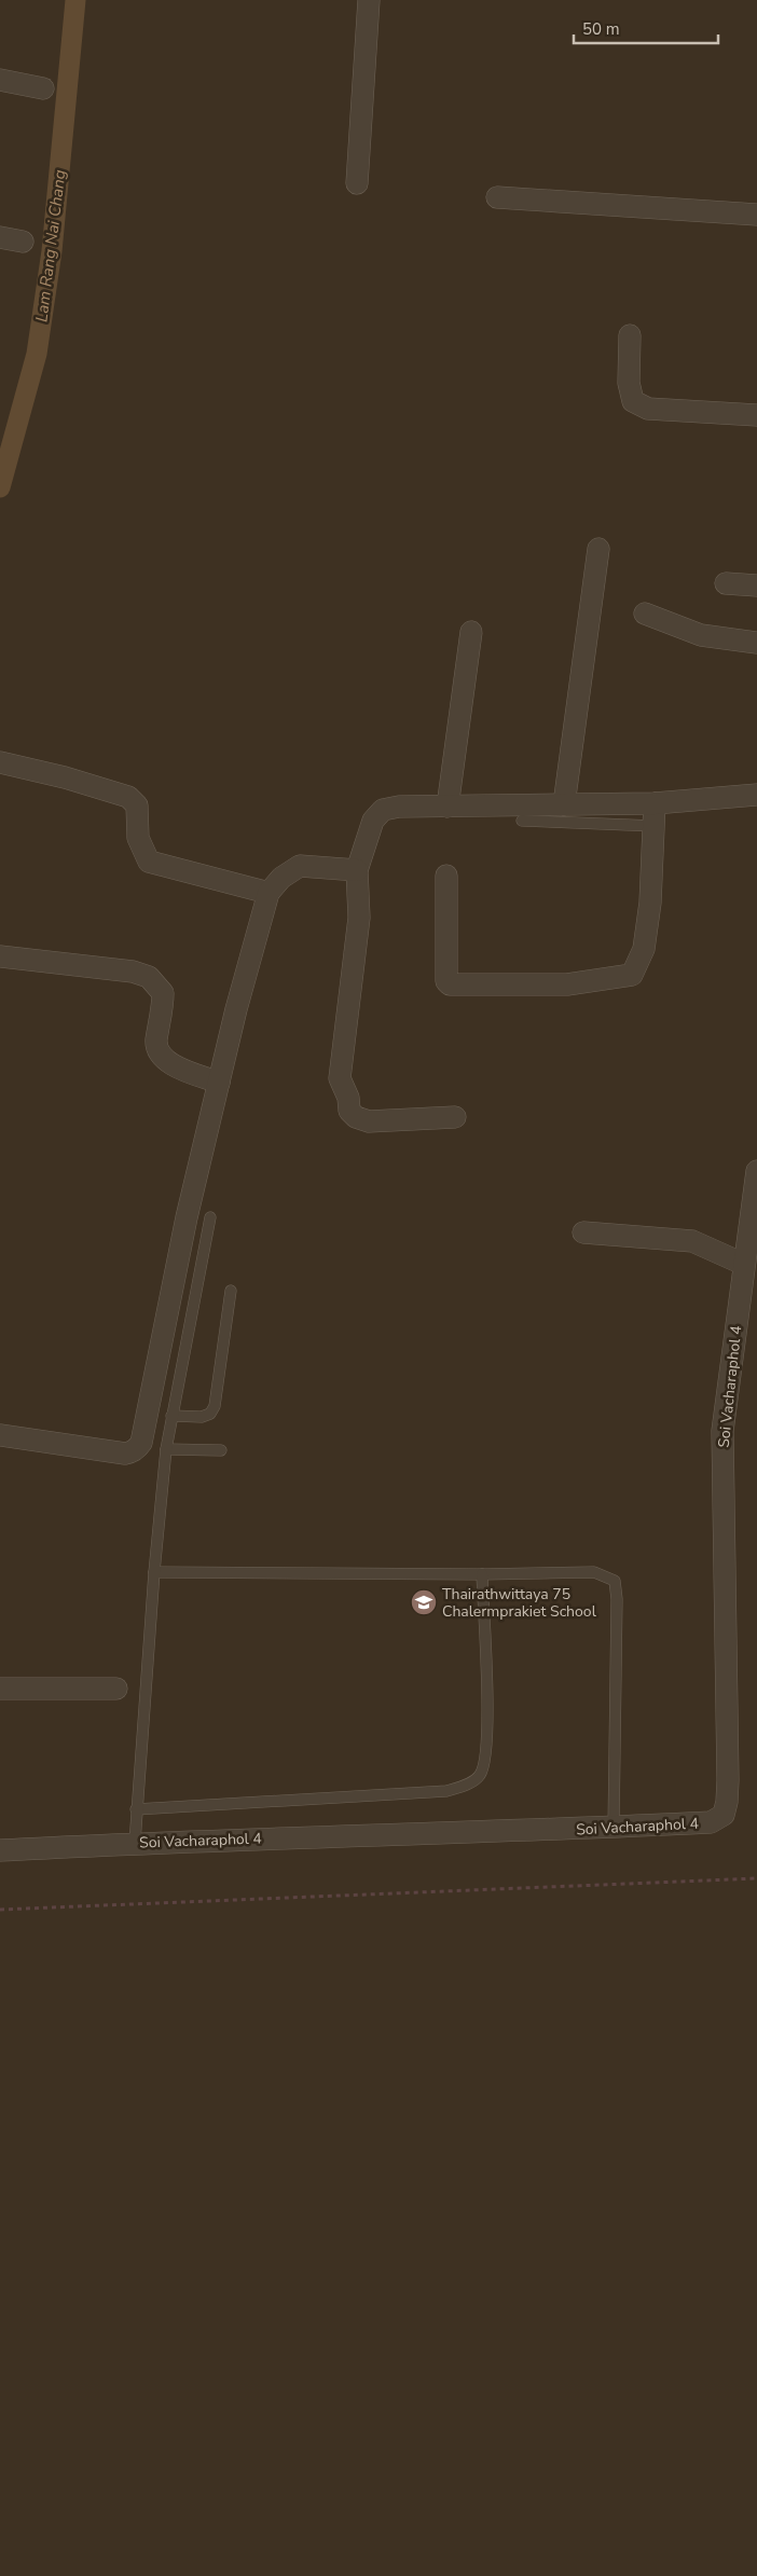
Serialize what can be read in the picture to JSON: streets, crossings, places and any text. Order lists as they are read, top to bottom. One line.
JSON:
{"streets":{"street":["Soi Vacharaphol 4"]},"water":["Lam Rang Nai Chang"],"places":{"school or university":["Thairathwittaya 75 Chalermprakiet School"]},"scale_bar":"50 m"}
